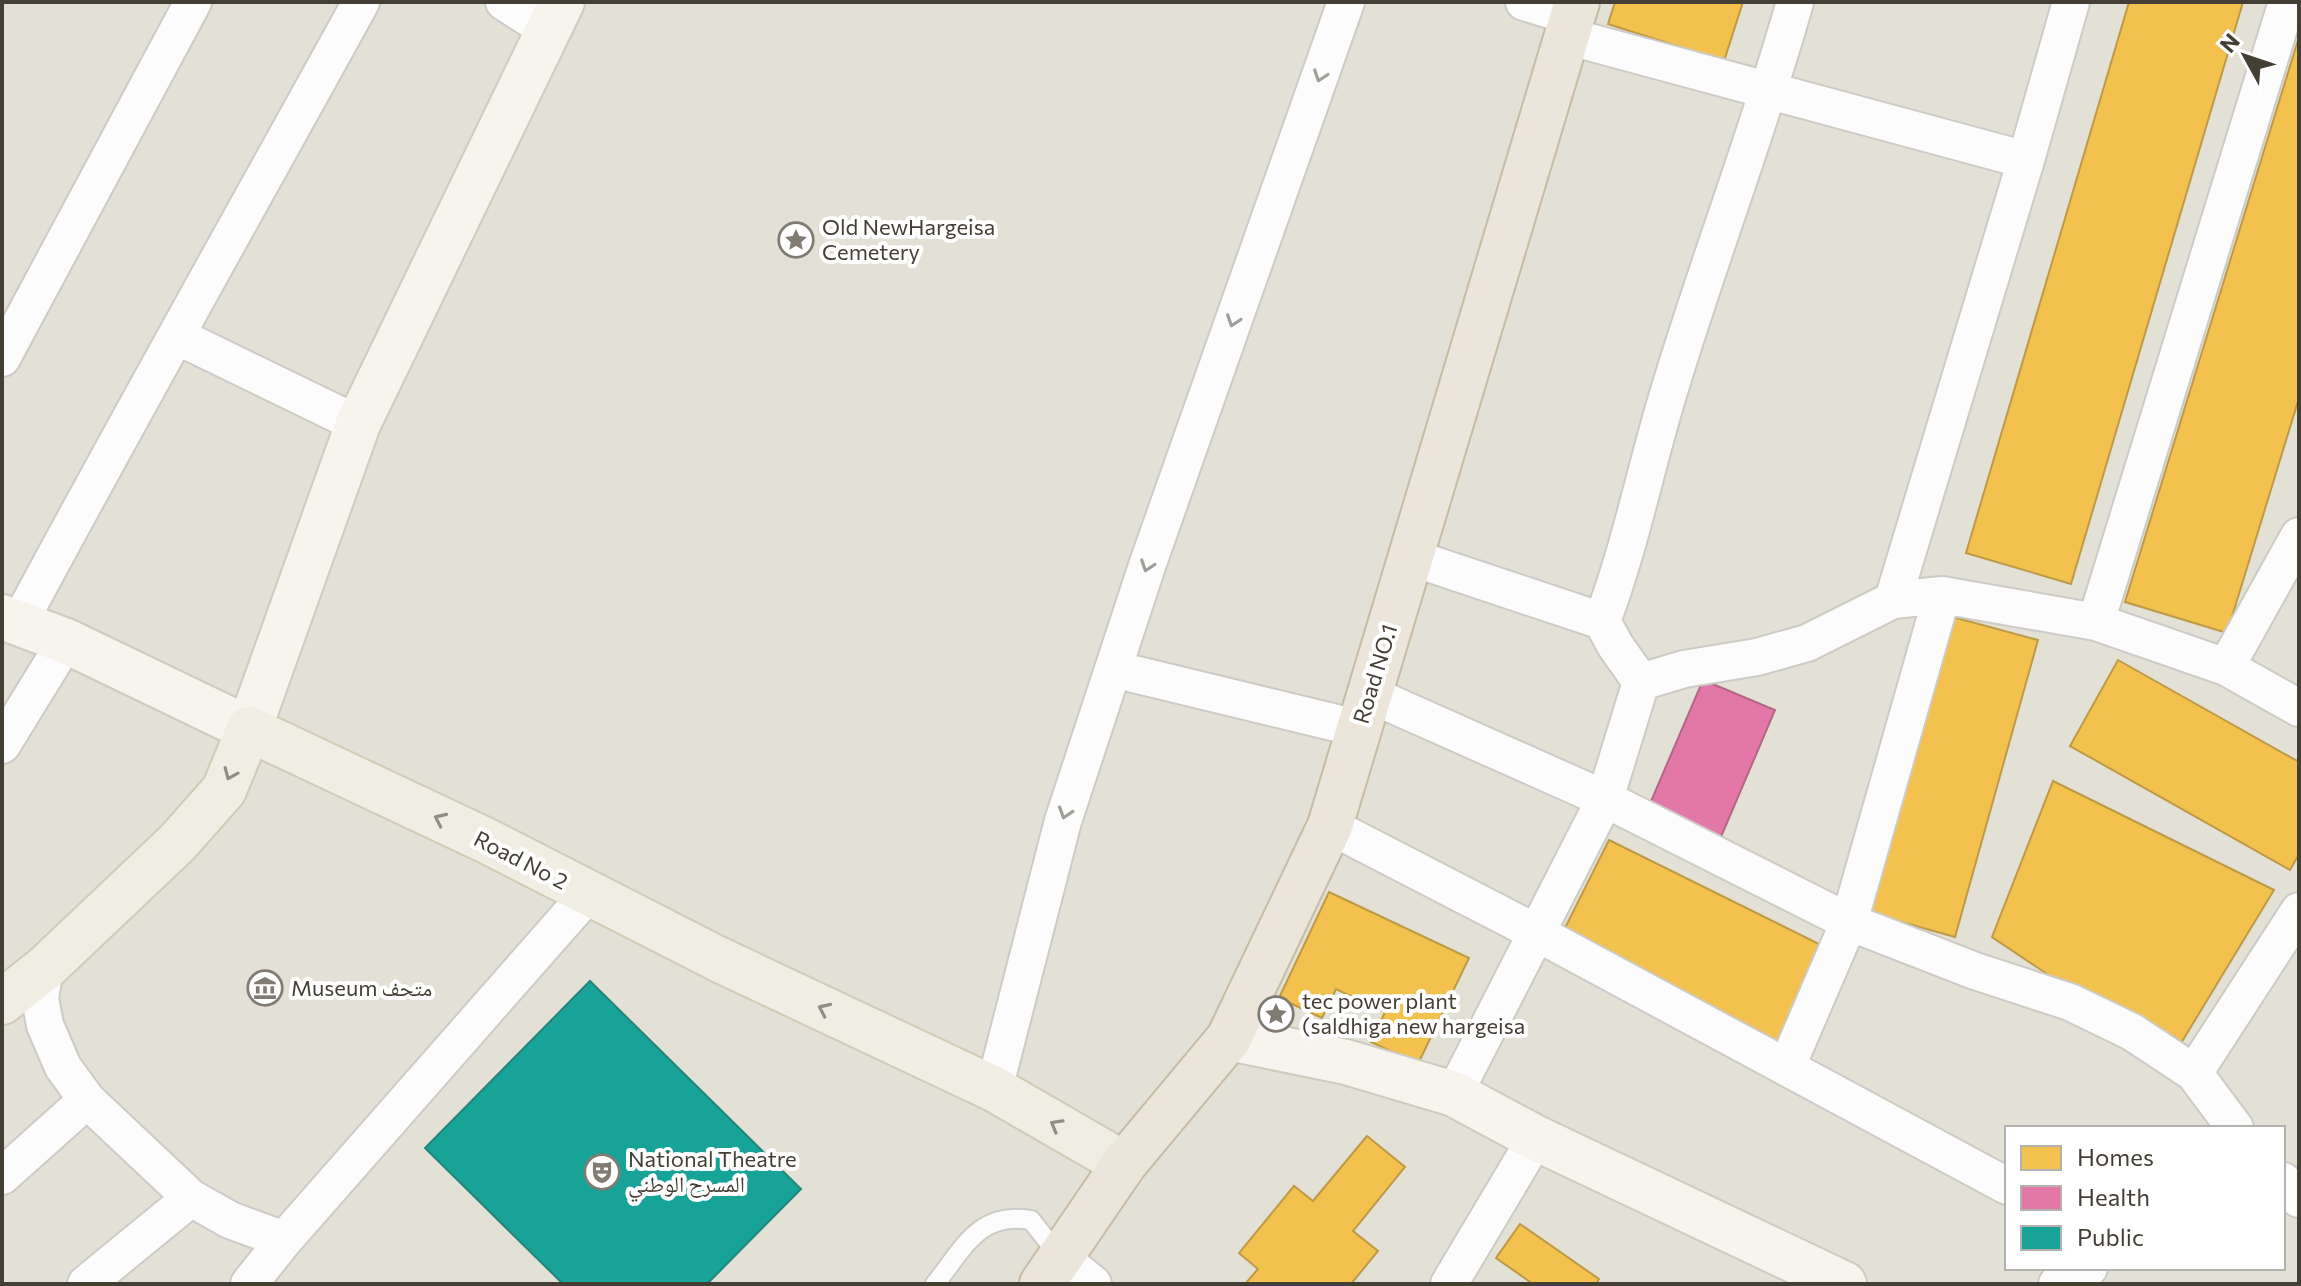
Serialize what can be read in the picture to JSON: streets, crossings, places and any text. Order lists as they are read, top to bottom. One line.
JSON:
{"streets":{"highway":["Road NO.1"],"main road":["Road No 2"]},"crossings":[["Road NO.1","Road No 2"]],"one_way":["Road No 2"],"places":{"place":["Old NewHargeisa Cemetery","tec power plant (saldhiga new hargeisa"],"museum":["Museum متحف"],"theatre":["National Theatre المسرح الوطني"]},"legend":["Homes","Health","Public"],"north":"top left"}
